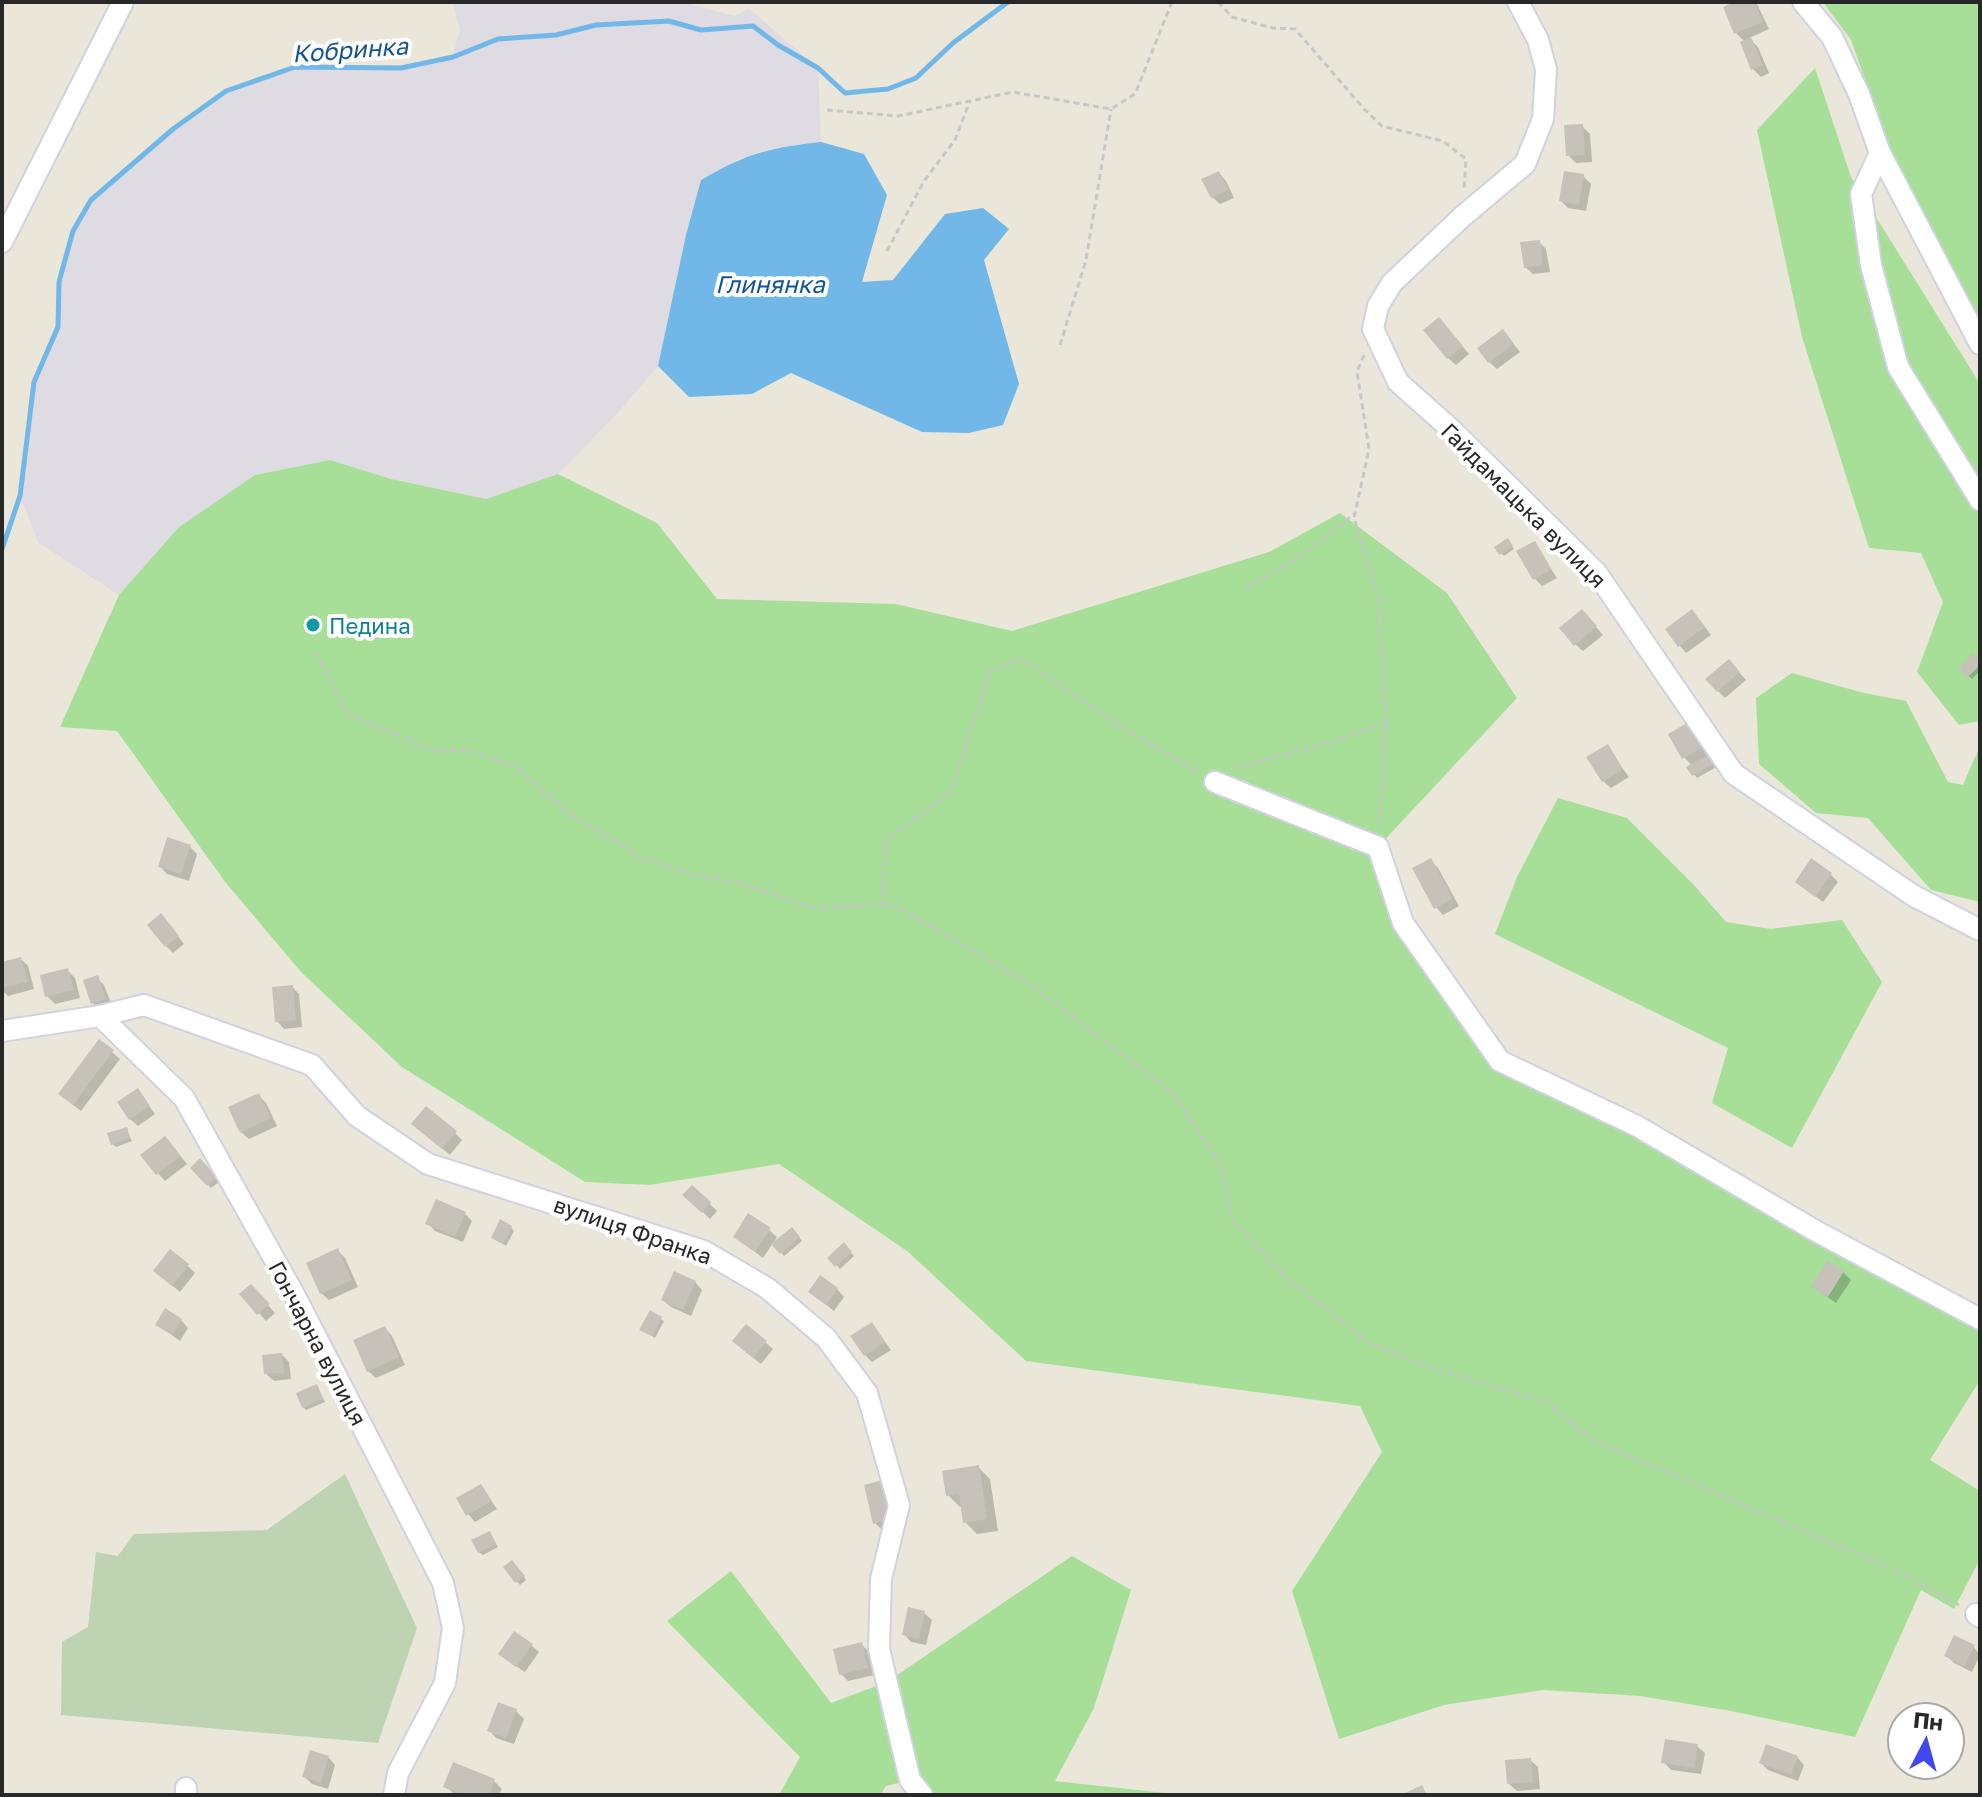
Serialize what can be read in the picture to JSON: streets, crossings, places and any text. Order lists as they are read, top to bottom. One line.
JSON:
{"streets":{"street":["Гайдамацька вулиця","вулиця Франка","Гончарна вулиця"]},"crossings":[["вулиця Франка","Гончарна вулиця"]],"water":["Кобринка","Глинянка"],"places":["Педина"],"north":"top"}
